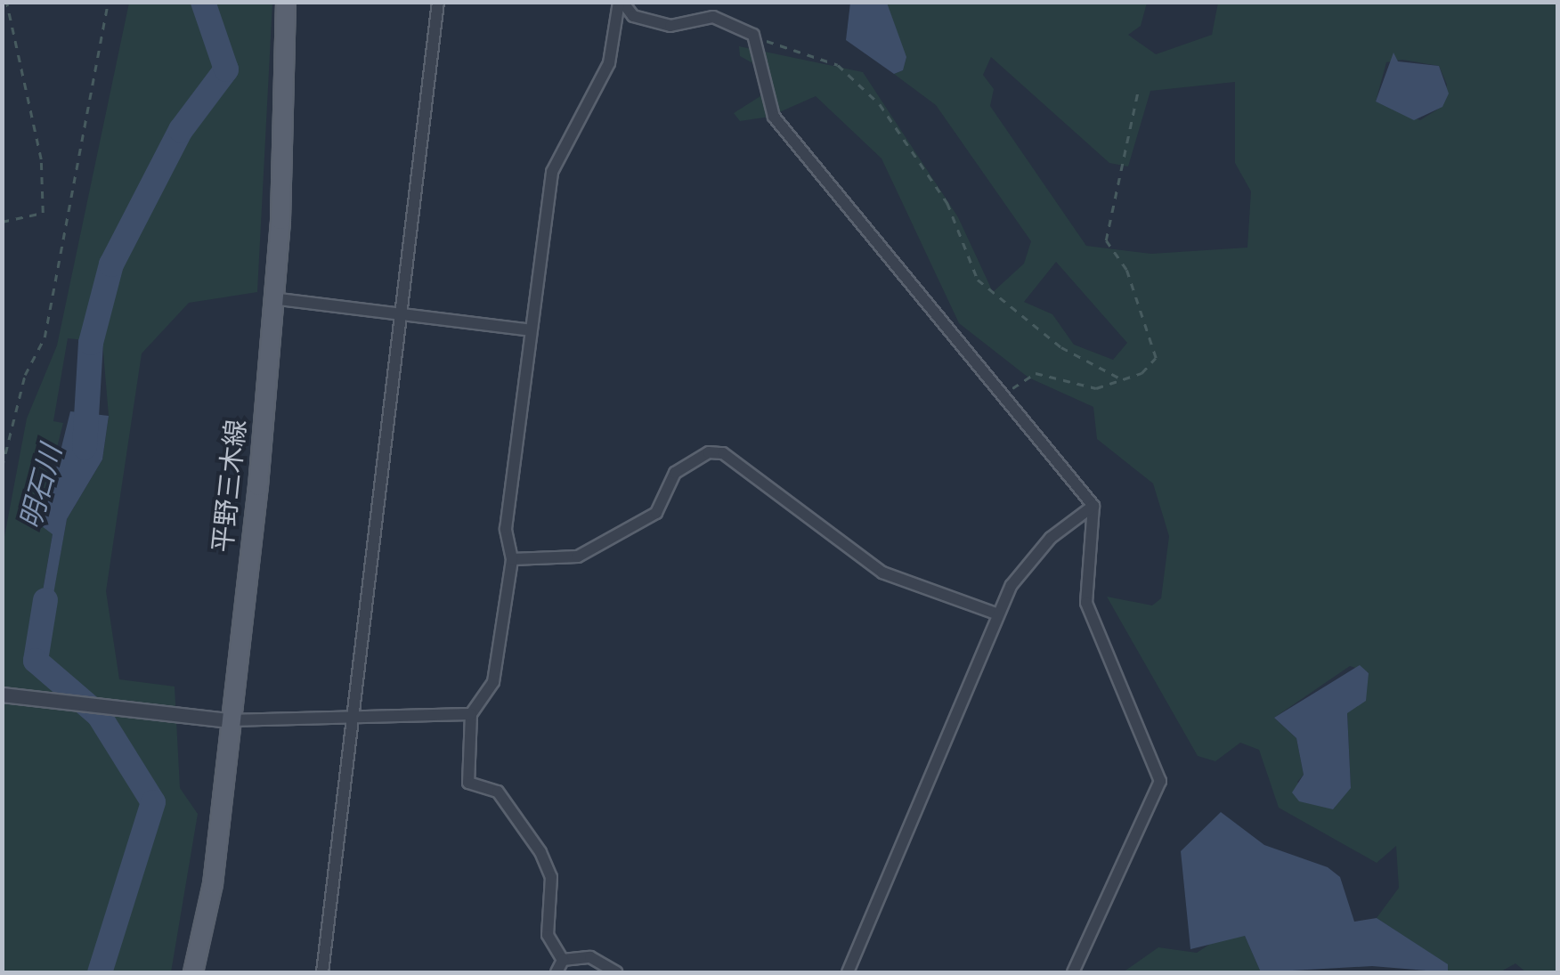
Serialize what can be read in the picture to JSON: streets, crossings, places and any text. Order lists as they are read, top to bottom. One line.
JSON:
{"streets":{"main road":["平野三木線"]},"water":["明石川"]}
